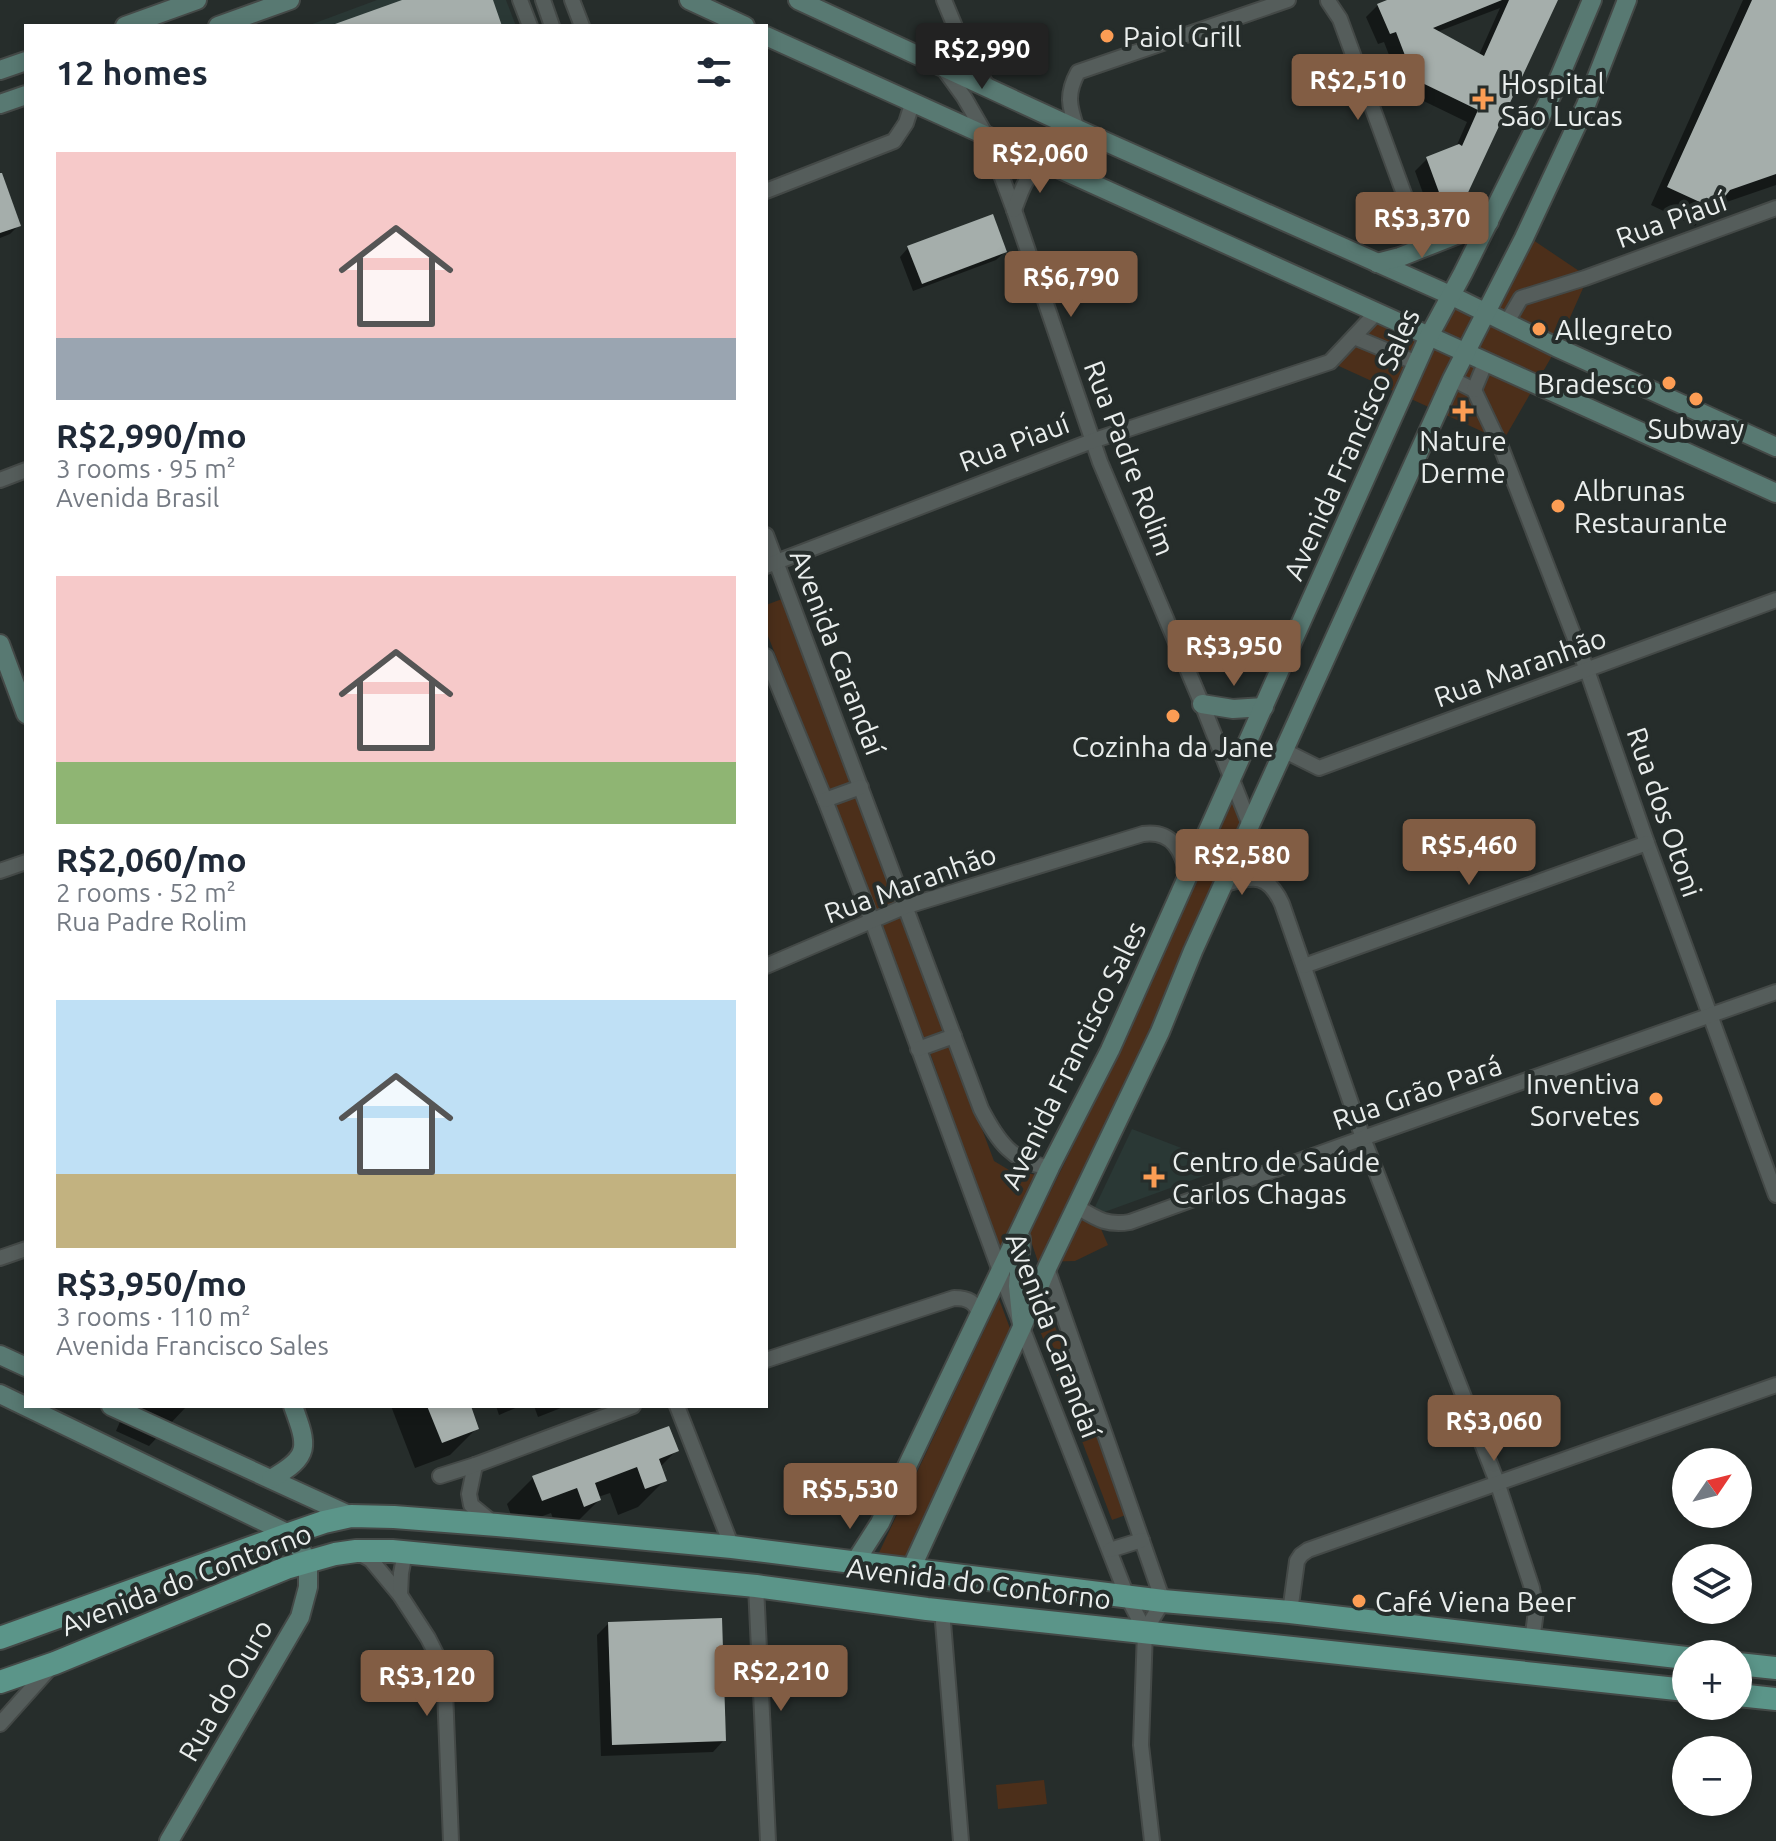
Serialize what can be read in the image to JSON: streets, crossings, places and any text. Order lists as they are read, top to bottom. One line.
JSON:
{"streets":{"main road":["Avenida do Contorno"],"street":["Rua Piauí","Avenida Francisco Sales","Rua Padre Rolim","Avenida Carandaí","Rua Maranhão","Rua dos Otoni","Rua Grão Pará","Rua do Ouro"]},"crossings":[["Rua Piauí","Rua Padre Rolim"],["Rua Piauí","Avenida Carandaí"],["Avenida Francisco Sales","Rua Padre Rolim"],["Avenida Francisco Sales","Avenida Carandaí"],["Avenida Francisco Sales","Rua Maranhão"],["Avenida Francisco Sales","Rua Grão Pará"],["Avenida Francisco Sales","Avenida do Contorno"],["Avenida Carandaí","Rua Maranhão"],["Avenida Carandaí","Avenida do Contorno"],["Rua Maranhão","Rua dos Otoni"],["Rua dos Otoni","Rua Grão Pará"],["Avenida do Contorno","Rua do Ouro"]],"places":{"other":["Paiol Grill","Allegreto","Bradesco","Subway","Albrunas Restaurante","Cozinha da Jane","Inventiva Sorvetes","Café Viena Beer"],"health":["Hospital São Lucas","Nature Derme","Centro de Saúde Carlos Chagas"]},"north":"top right","page":{"price":["R$2,990","R$2,510","R$2,060","R$3,370","R$6,790","R$3,950","R$5,460","R$2,580","R$3,060","R$5,530","R$2,210","R$3,120"],"heading":"12 homes","list":[{"name":"R$2,990/mo","note":"3 rooms · 95 m² · Avenida Brasil"},{"name":"R$2,060/mo","note":"2 rooms · 52 m² · Rua Padre Rolim"},{"name":"R$3,950/mo","note":"3 rooms · 110 m² · Avenida Francisco Sales"}],"map_buttons":["+","−"]}}
